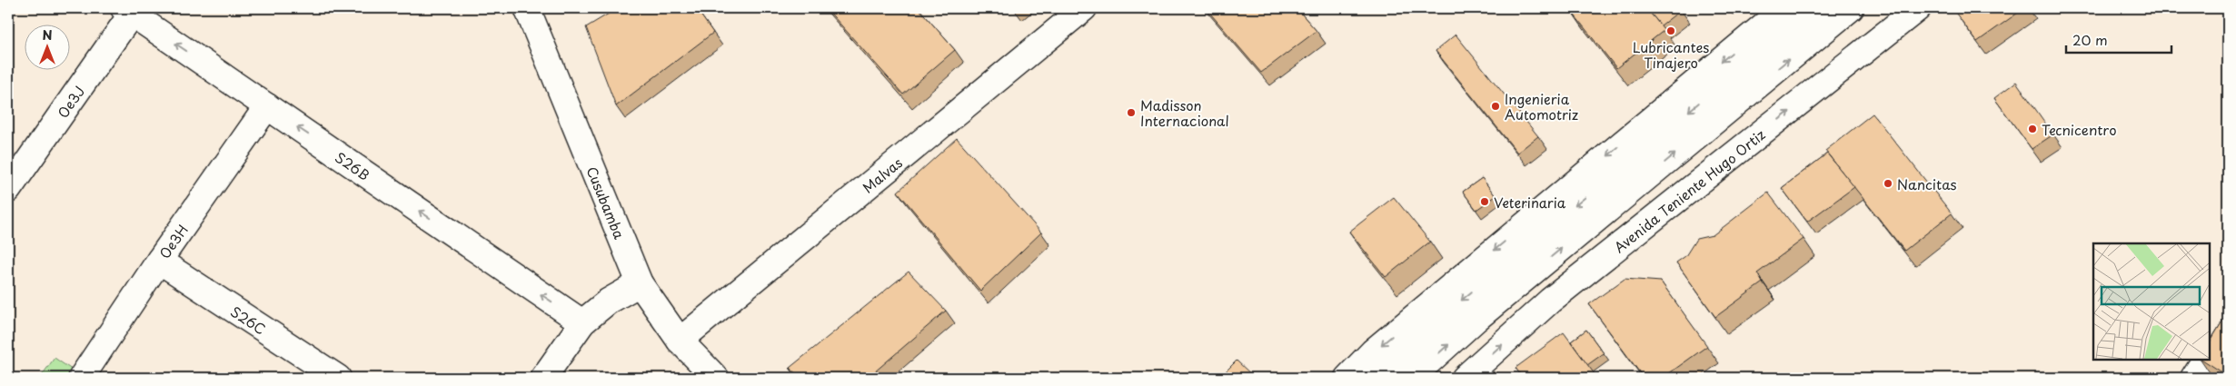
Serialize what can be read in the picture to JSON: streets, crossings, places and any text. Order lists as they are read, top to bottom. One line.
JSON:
{"streets":{"street":["Oe3J","S26B","Malvas","Avenida Teniente Hugo Ortiz","Cusubamba","Oe3H","S26C"]},"crossings":[["Oe3J","S26B"],["S26B","Oe3H"],["Malvas","Cusubamba"],["Oe3H","S26C"]],"one_way":["S26B"],"places":["Lubricantes Tinajero","Ingenieria Automotriz","Madisson Internacional","Tecnicentro","Nancitas","Veterinaria"],"scale_bar":"20 m","north":"top"}
